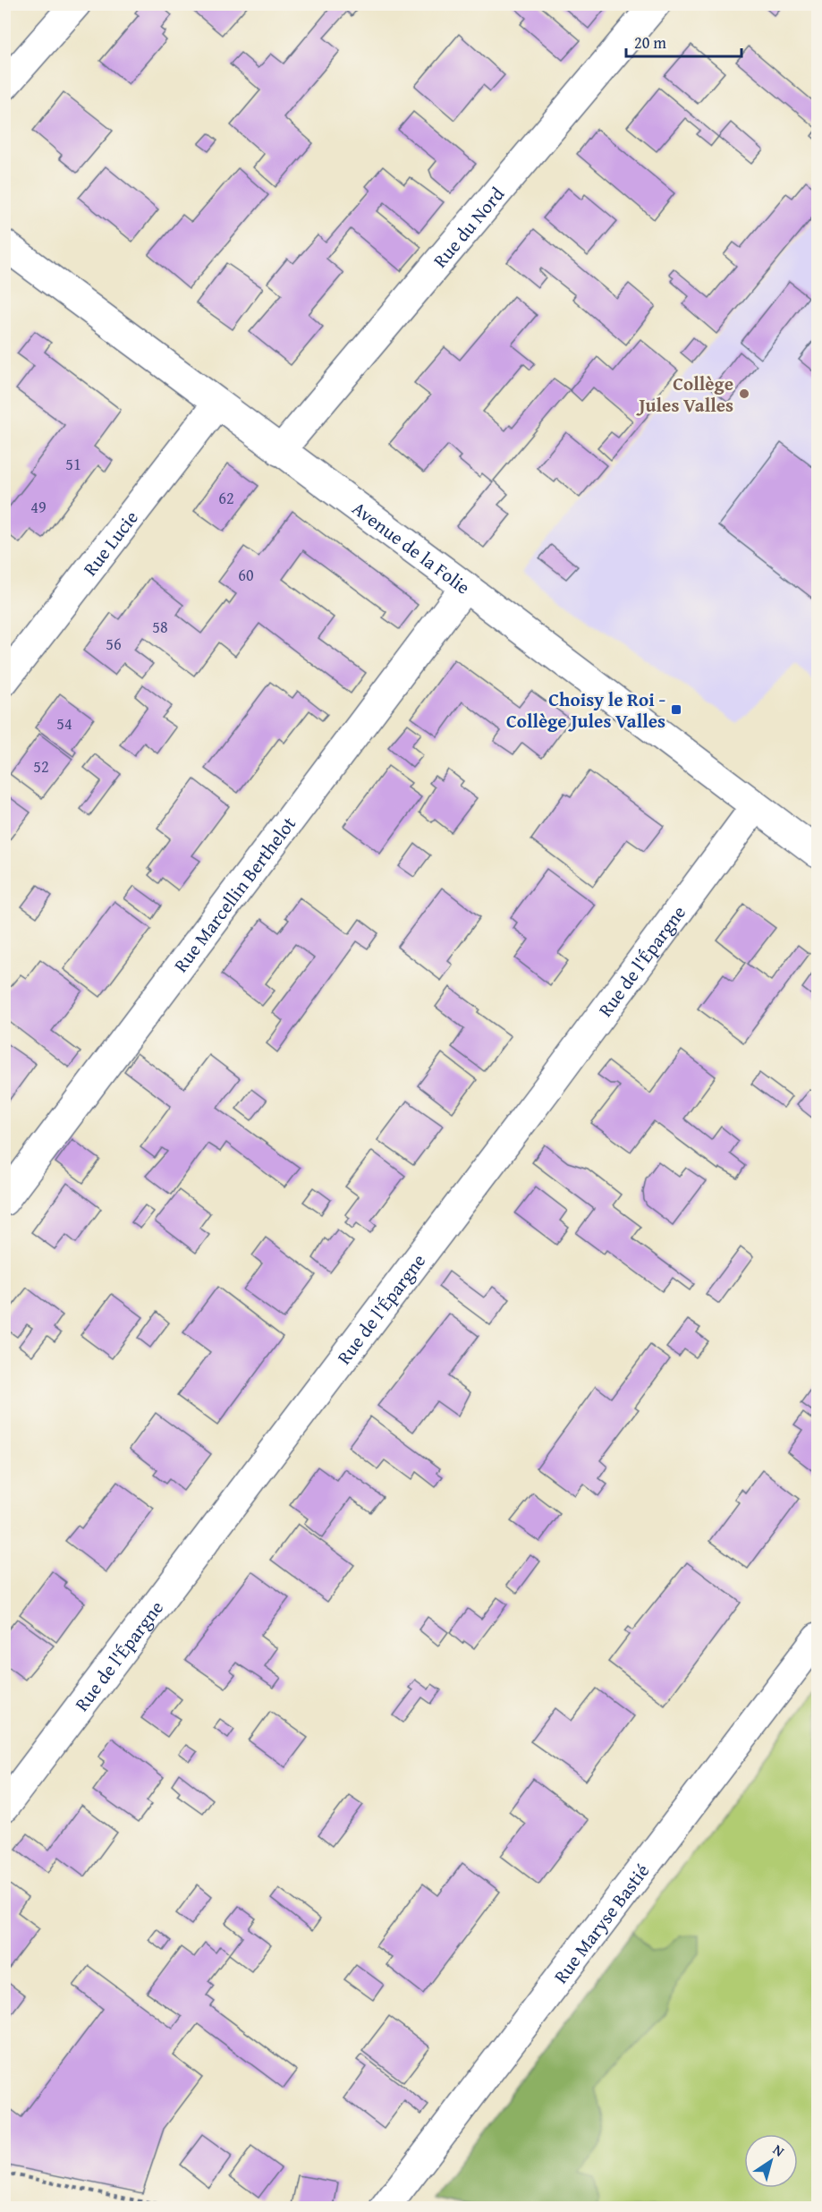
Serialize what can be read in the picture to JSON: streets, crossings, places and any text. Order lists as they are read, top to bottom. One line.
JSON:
{"streets":{"street":["Rue du Nord","Rue Lucie","Avenue de la Folie","Rue Marcellin Berthelot","Rue de l'Épargne","Rue Maryse Bastié"]},"crossings":[["Rue du Nord","Avenue de la Folie"],["Rue Lucie","Avenue de la Folie"],["Avenue de la Folie","Rue Marcellin Berthelot"],["Avenue de la Folie","Rue de l'Épargne"]],"places":{"other":["Collège Jules Valles"],"transit":["Choisy le Roi - Collège Jules Valles"]},"house_numbers":["51","62","49","60","58","56","54","52"],"scale_bar":"20 m","north":"top right"}
